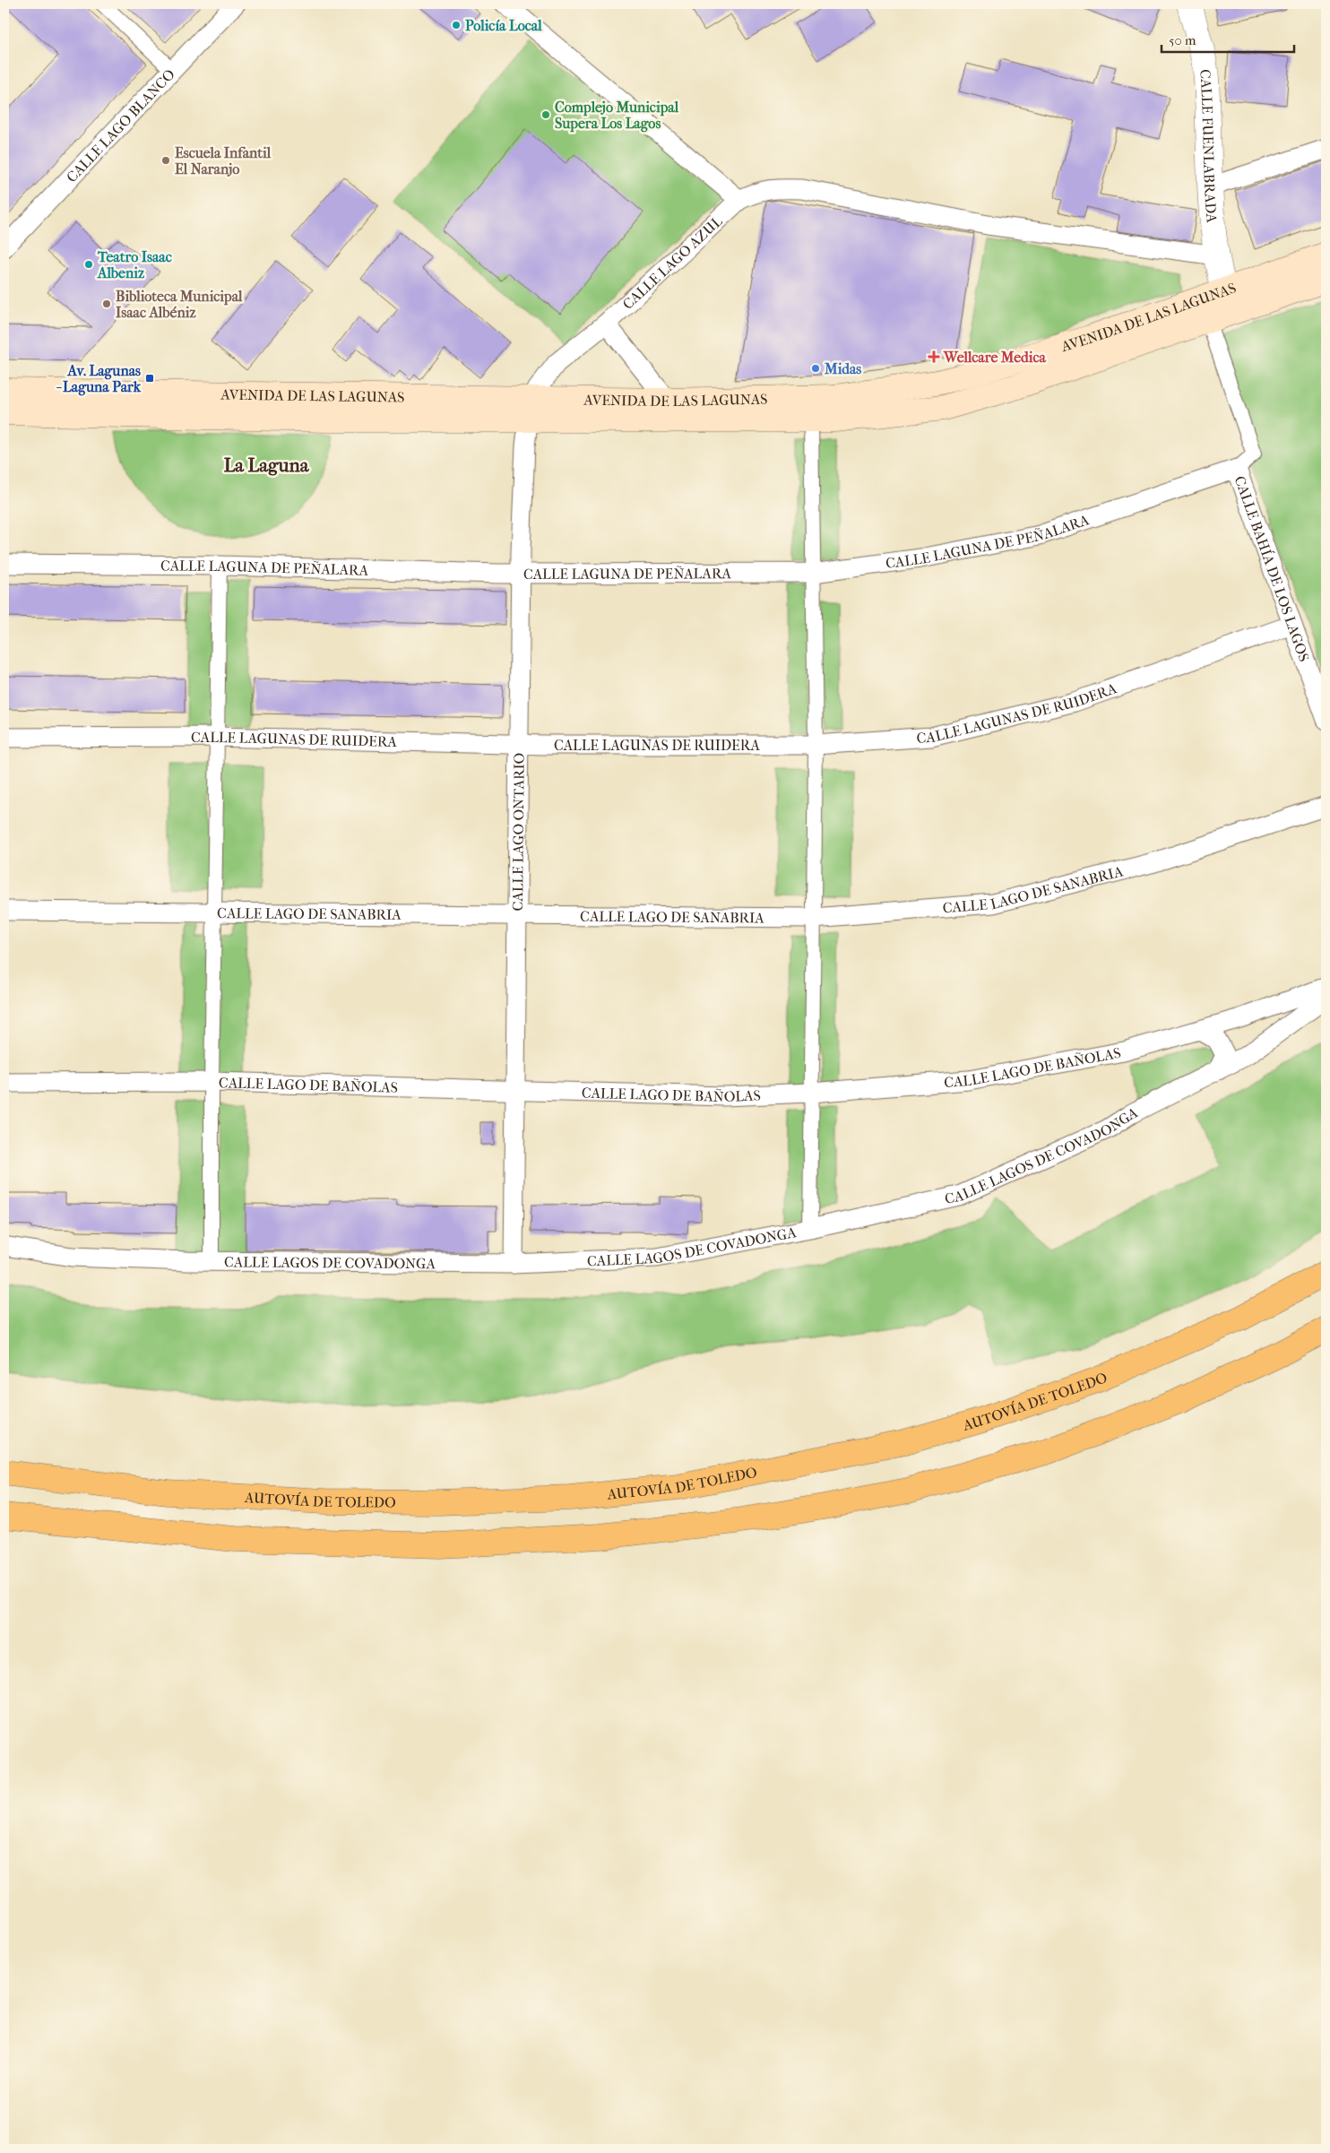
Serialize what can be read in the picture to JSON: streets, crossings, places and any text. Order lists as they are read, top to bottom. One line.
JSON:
{"streets":{"highway":["AUTOVÍA DE TOLEDO"],"main road":["AVENIDA DE LAS LAGUNAS"],"street":["CALLE LAGO BLANCO","CALLE FUENLABRADA","CALLE LAGO AZUL","CALLE LAGUNA DE PEÑALARA","CALLE BAHÍA DE LOS LAGOS","CALLE LAGUNAS DE RUIDERA","CALLE LAGO ONTARIO","CALLE LAGO DE SANABRIA","CALLE LAGO DE BAÑOLAS","CALLE LAGOS DE COVADONGA"]},"crossings":[["CALLE FUENLABRADA","CALLE LAGO AZUL"],["CALLE FUENLABRADA","AVENIDA DE LAS LAGUNAS"],["CALLE LAGO AZUL","AVENIDA DE LAS LAGUNAS"],["CALLE LAGO AZUL","CALLE LAGO ONTARIO"],["AVENIDA DE LAS LAGUNAS","CALLE LAGO ONTARIO"],["CALLE LAGUNA DE PEÑALARA","CALLE BAHÍA DE LOS LAGOS"],["CALLE LAGUNA DE PEÑALARA","CALLE LAGO ONTARIO"],["CALLE BAHÍA DE LOS LAGOS","CALLE LAGUNAS DE RUIDERA"],["CALLE LAGUNAS DE RUIDERA","CALLE LAGO ONTARIO"],["CALLE LAGO ONTARIO","CALLE LAGO DE SANABRIA"],["CALLE LAGO ONTARIO","CALLE LAGO DE BAÑOLAS"],["CALLE LAGO ONTARIO","CALLE LAGOS DE COVADONGA"]],"districts":["La Laguna"],"places":{"other":["Policía Local","Complejo Municipal Supera Los Lagos","Escuela Infantil El Naranjo","Teatro Isaac Albeniz","Biblioteca Municipal Isaac Albéniz","Midas"],"health":["Wellcare Medica"],"transit":["Av. Lagunas - Laguna Park"]},"scale_bar":"50 m"}
